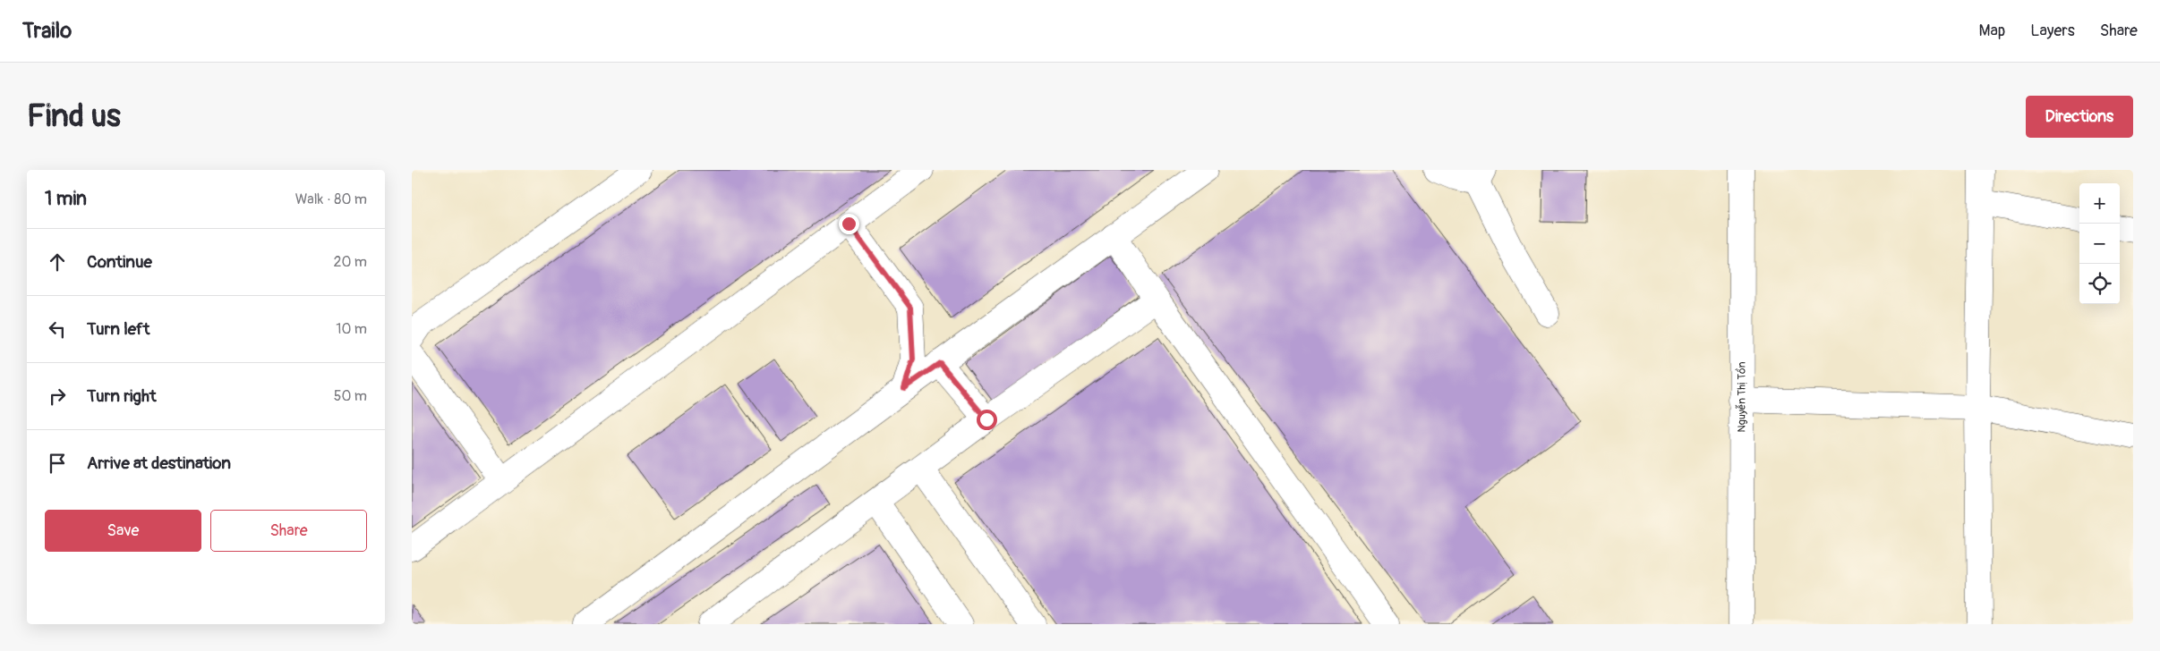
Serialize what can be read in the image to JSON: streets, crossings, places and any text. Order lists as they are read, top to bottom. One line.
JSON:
{"streets":{"street":["Nguyễn Thị Tồn"]},"page":{"header":"Trailo","nav":["Map","Layers","Share"],"buttons":["Directions",["Save","Share"]],"title":"Find us","heading":["1 min","Walk · 80 m"],"map_buttons":["+","−"],"list":[["Continue","20 m"],["Turn left","10 m"],["Turn right","50 m"],"Arrive at destination"]}}
